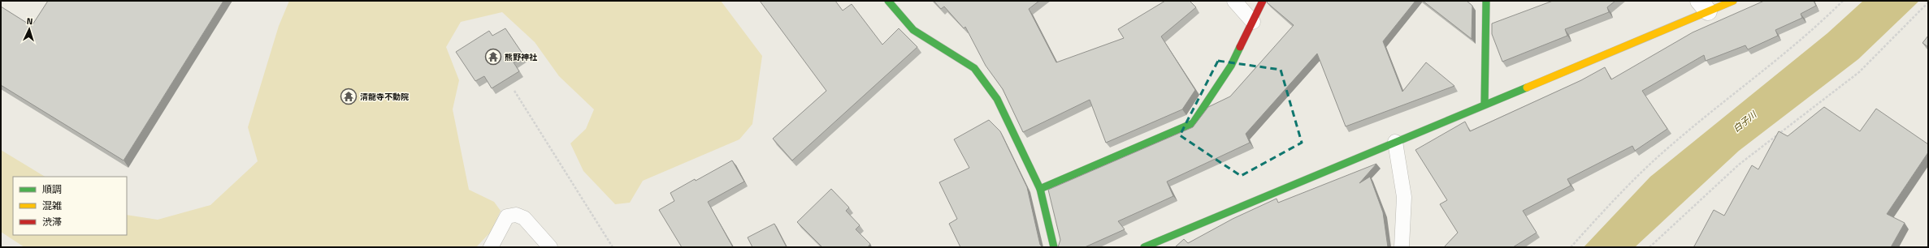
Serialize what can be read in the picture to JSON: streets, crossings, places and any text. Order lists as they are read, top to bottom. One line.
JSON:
{"water":["白子川"],"places":{"temple":["熊野神社","清龍寺不動院"]},"legend":["順調","混雑","渋滞"],"north":"top"}
